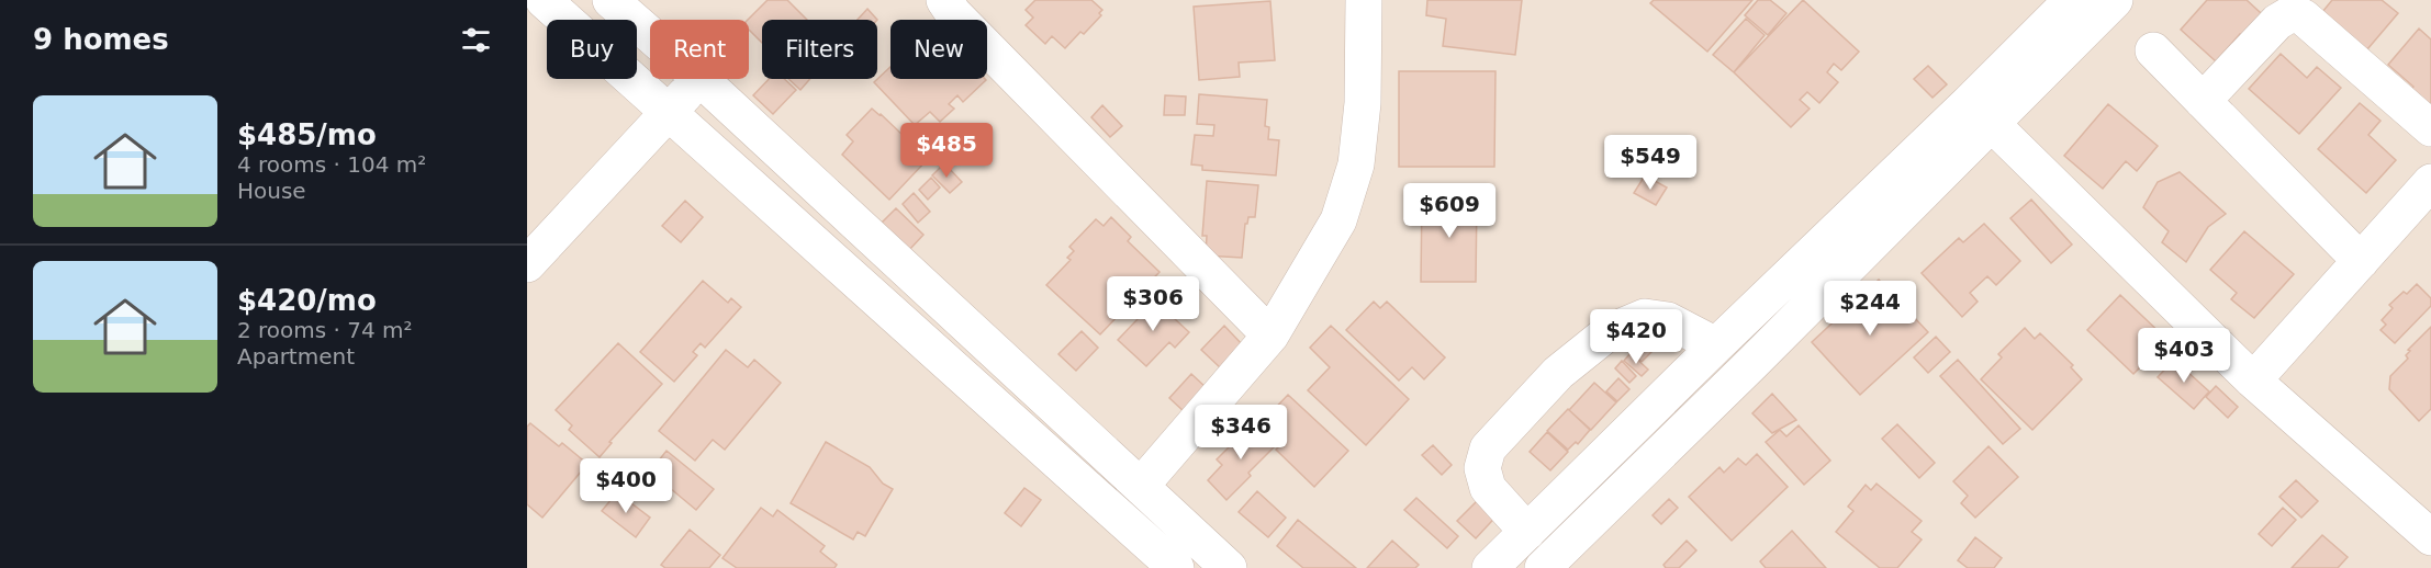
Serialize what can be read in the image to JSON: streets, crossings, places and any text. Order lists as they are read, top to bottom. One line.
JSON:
{"page":{"heading":"9 homes","chip":["Buy","Rent","Filters","New"],"list":[{"name":"$485/mo","note":"4 rooms · 104 m² · House"},{"name":"$420/mo","note":"2 rooms · 74 m² · Apartment"}],"price":["$485","$549","$609","$306","$244","$420","$403","$346","$400"]}}
